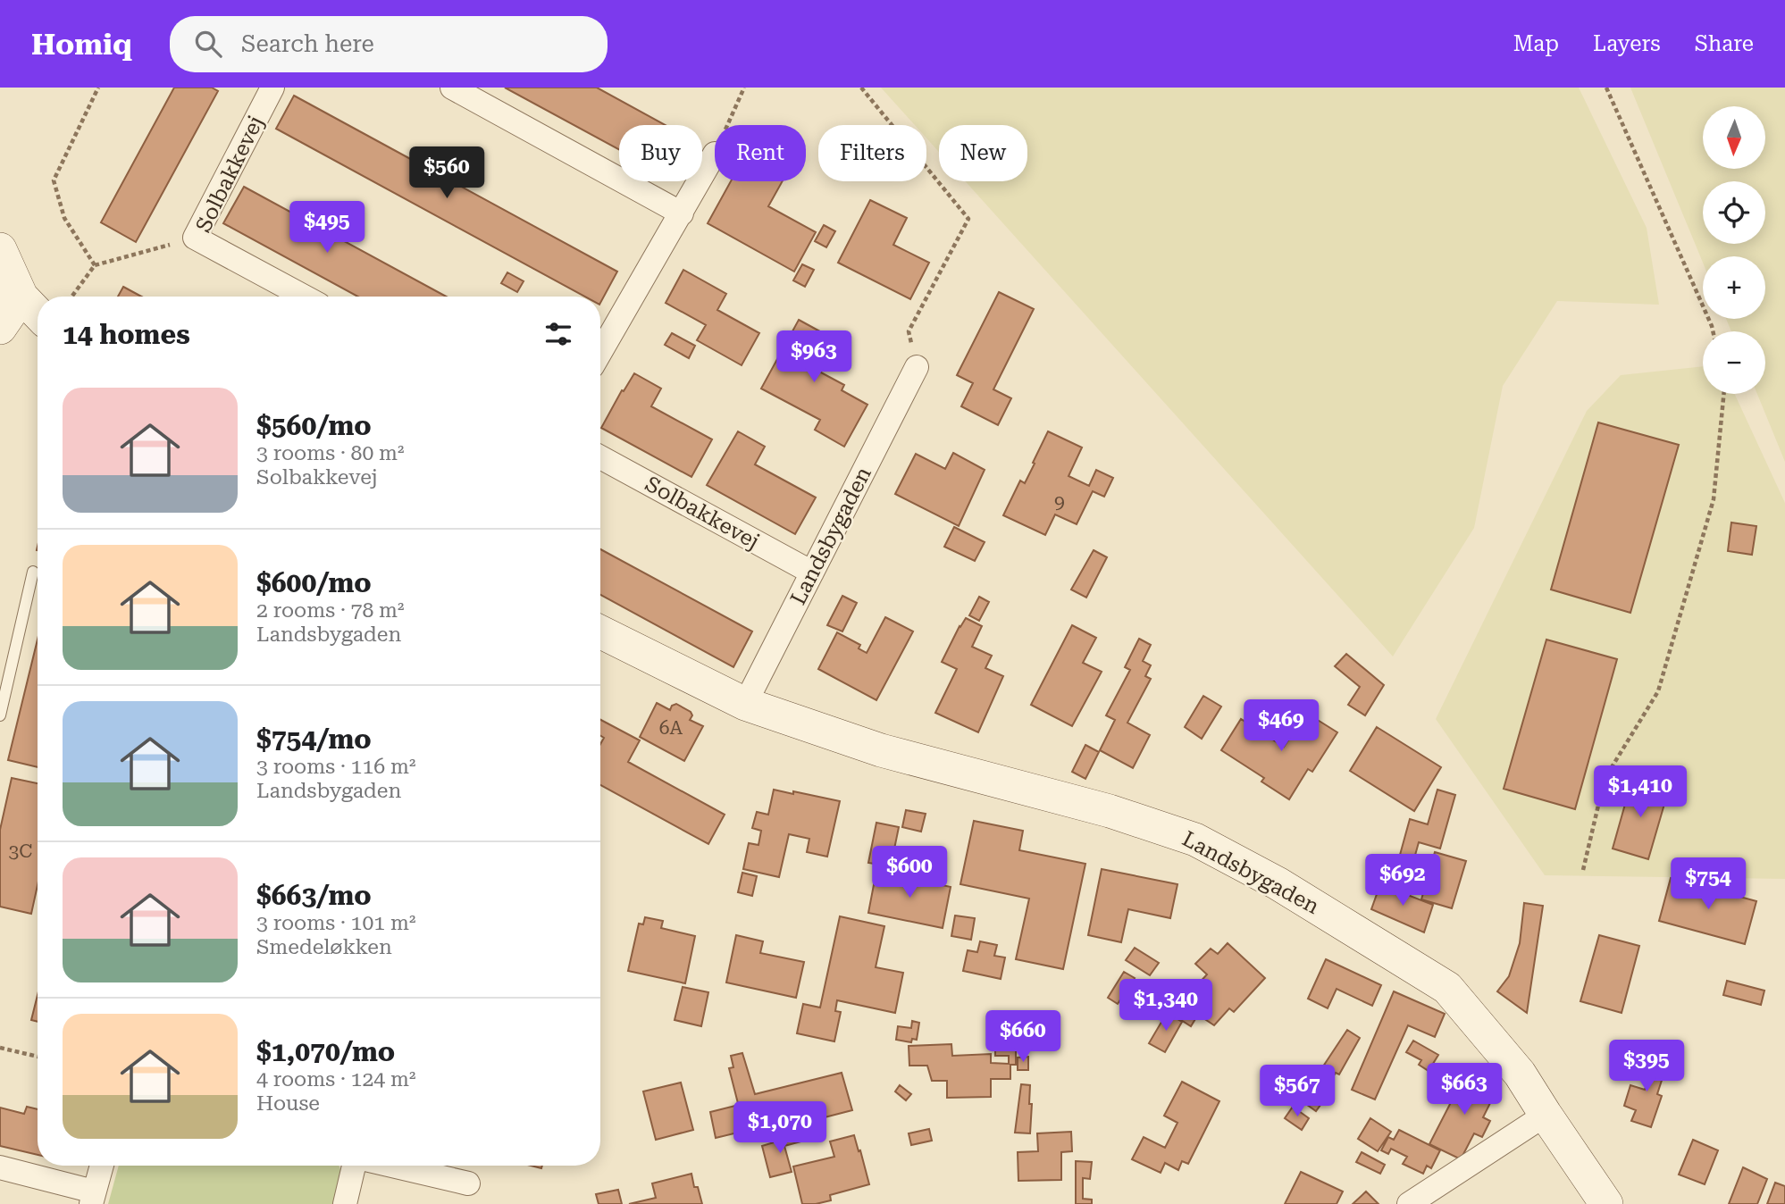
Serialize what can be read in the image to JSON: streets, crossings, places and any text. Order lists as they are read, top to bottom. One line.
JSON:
{"streets":{"street":["Solbakkevej","Landsbygaden"]},"crossings":[["Solbakkevej","Landsbygaden"]],"house_numbers":["9","6A","3C"],"north":"bottom","page":{"header":"Homiq","search":"Search here","nav":["Map","Layers","Share"],"map_buttons":["+","−"],"chip":["Buy","Rent","Filters","New"],"price":["$560","$495","$963","$469","$1,410","$600","$692","$754","$1,340","$660","$395","$663","$567","$1,070"],"heading":"14 homes","list":[{"name":"$560/mo","note":"3 rooms · 80 m² · Solbakkevej"},{"name":"$600/mo","note":"2 rooms · 78 m² · Landsbygaden"},{"name":"$754/mo","note":"3 rooms · 116 m² · Landsbygaden"},{"name":"$663/mo","note":"3 rooms · 101 m² · Smedeløkken"},{"name":"$1,070/mo","note":"4 rooms · 124 m² · House"}]}}
